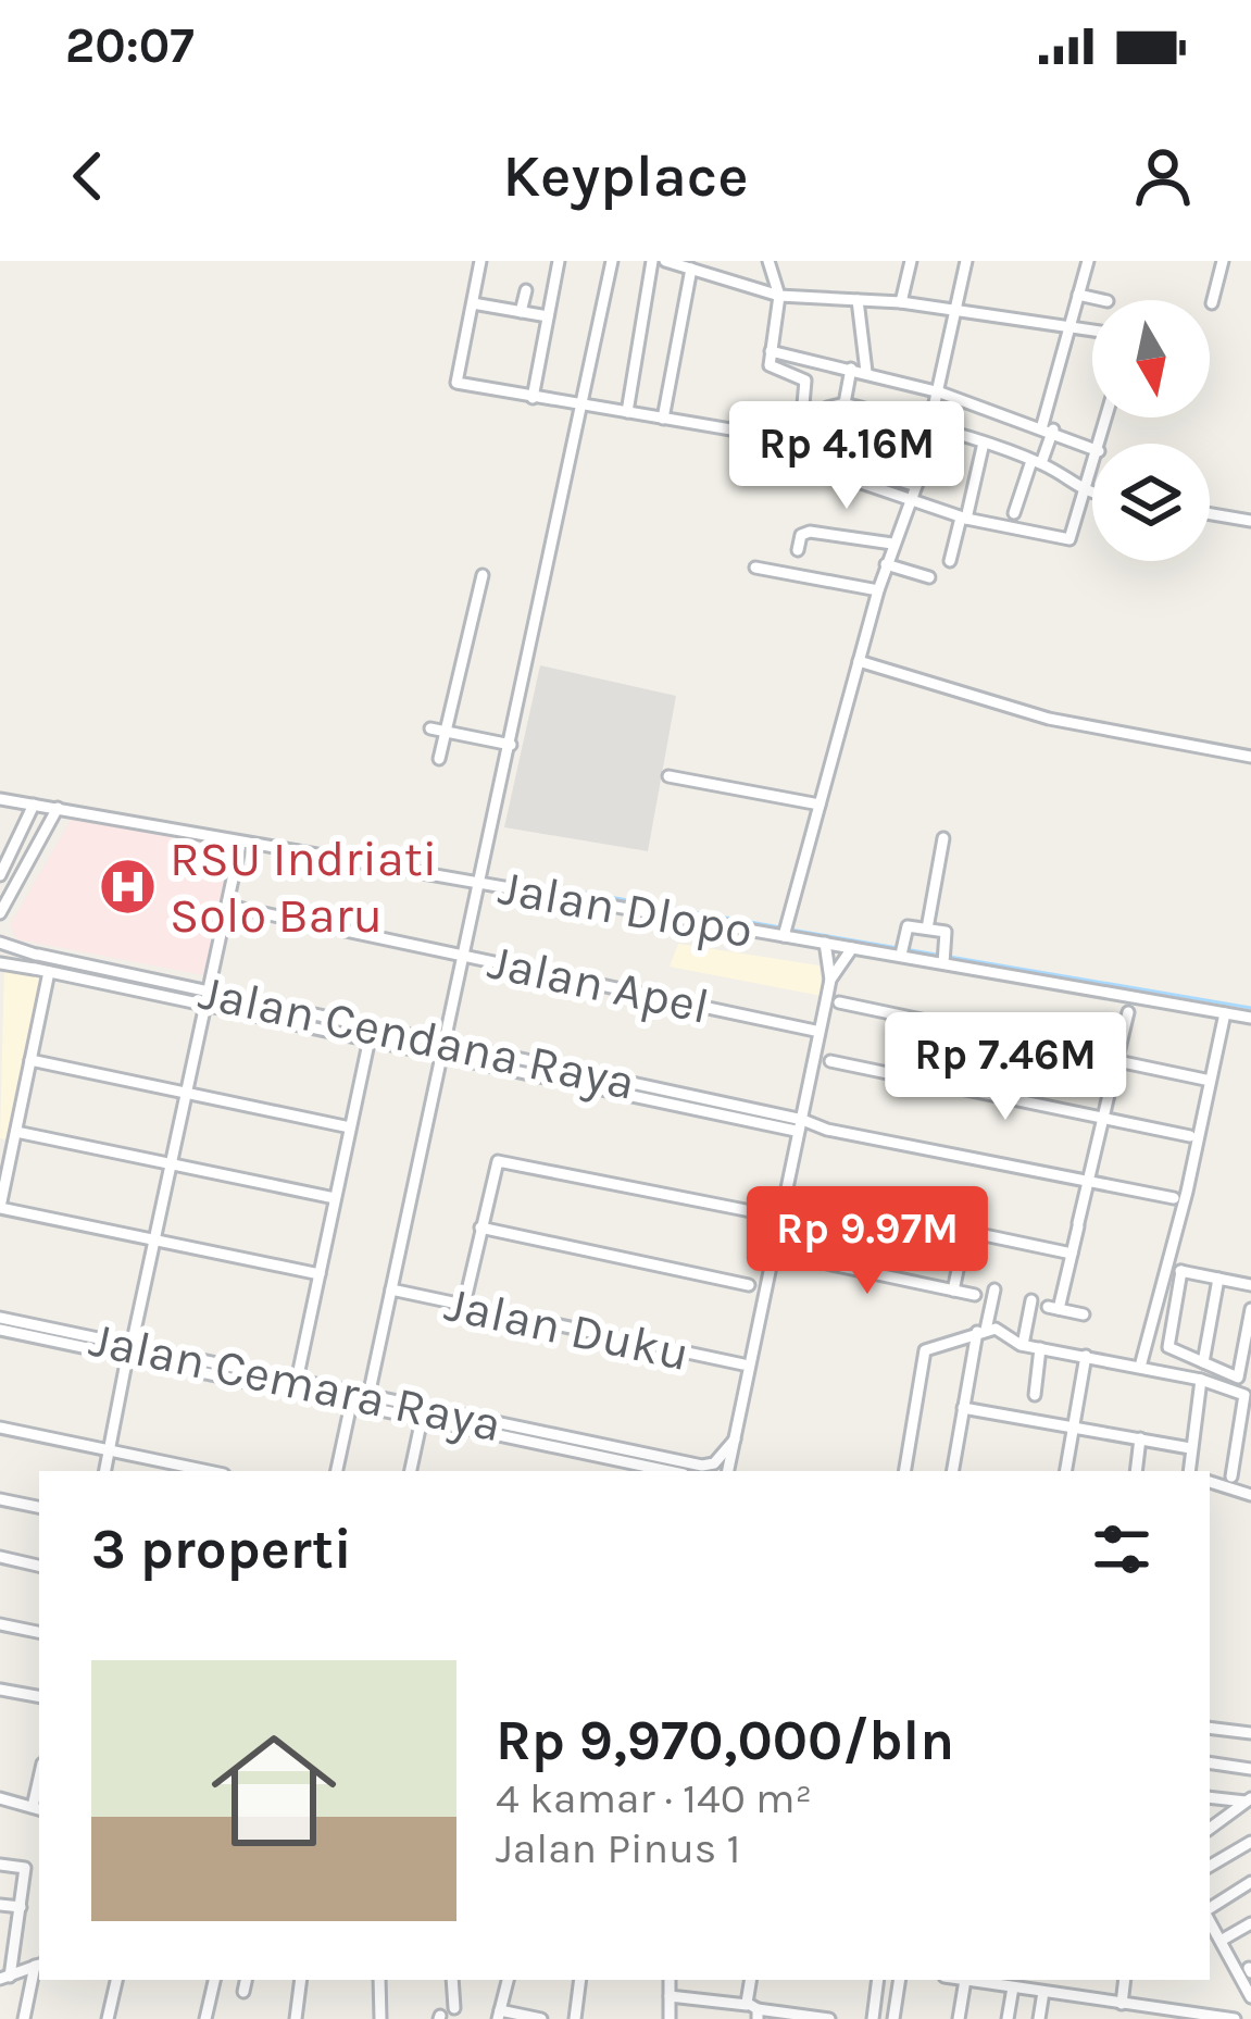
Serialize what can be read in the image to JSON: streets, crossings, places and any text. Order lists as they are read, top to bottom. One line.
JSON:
{"streets":{"street":["Jalan Dlopo","Jalan Apel","Jalan Cendana Raya","Jalan Duku","Jalan Cemara Raya"]},"places":{"hospital":["RSU Indriati Solo Baru"]},"north":"bottom","page":{"status":"20:07","header":"Keyplace","price":["Rp 4.16M","Rp 7.46M","Rp 9.97M"],"heading":"3 properti","list":[{"name":"Rp 9,970,000/bln","note":"4 kamar · 140 m² · Jalan Pinus 1"}]}}
